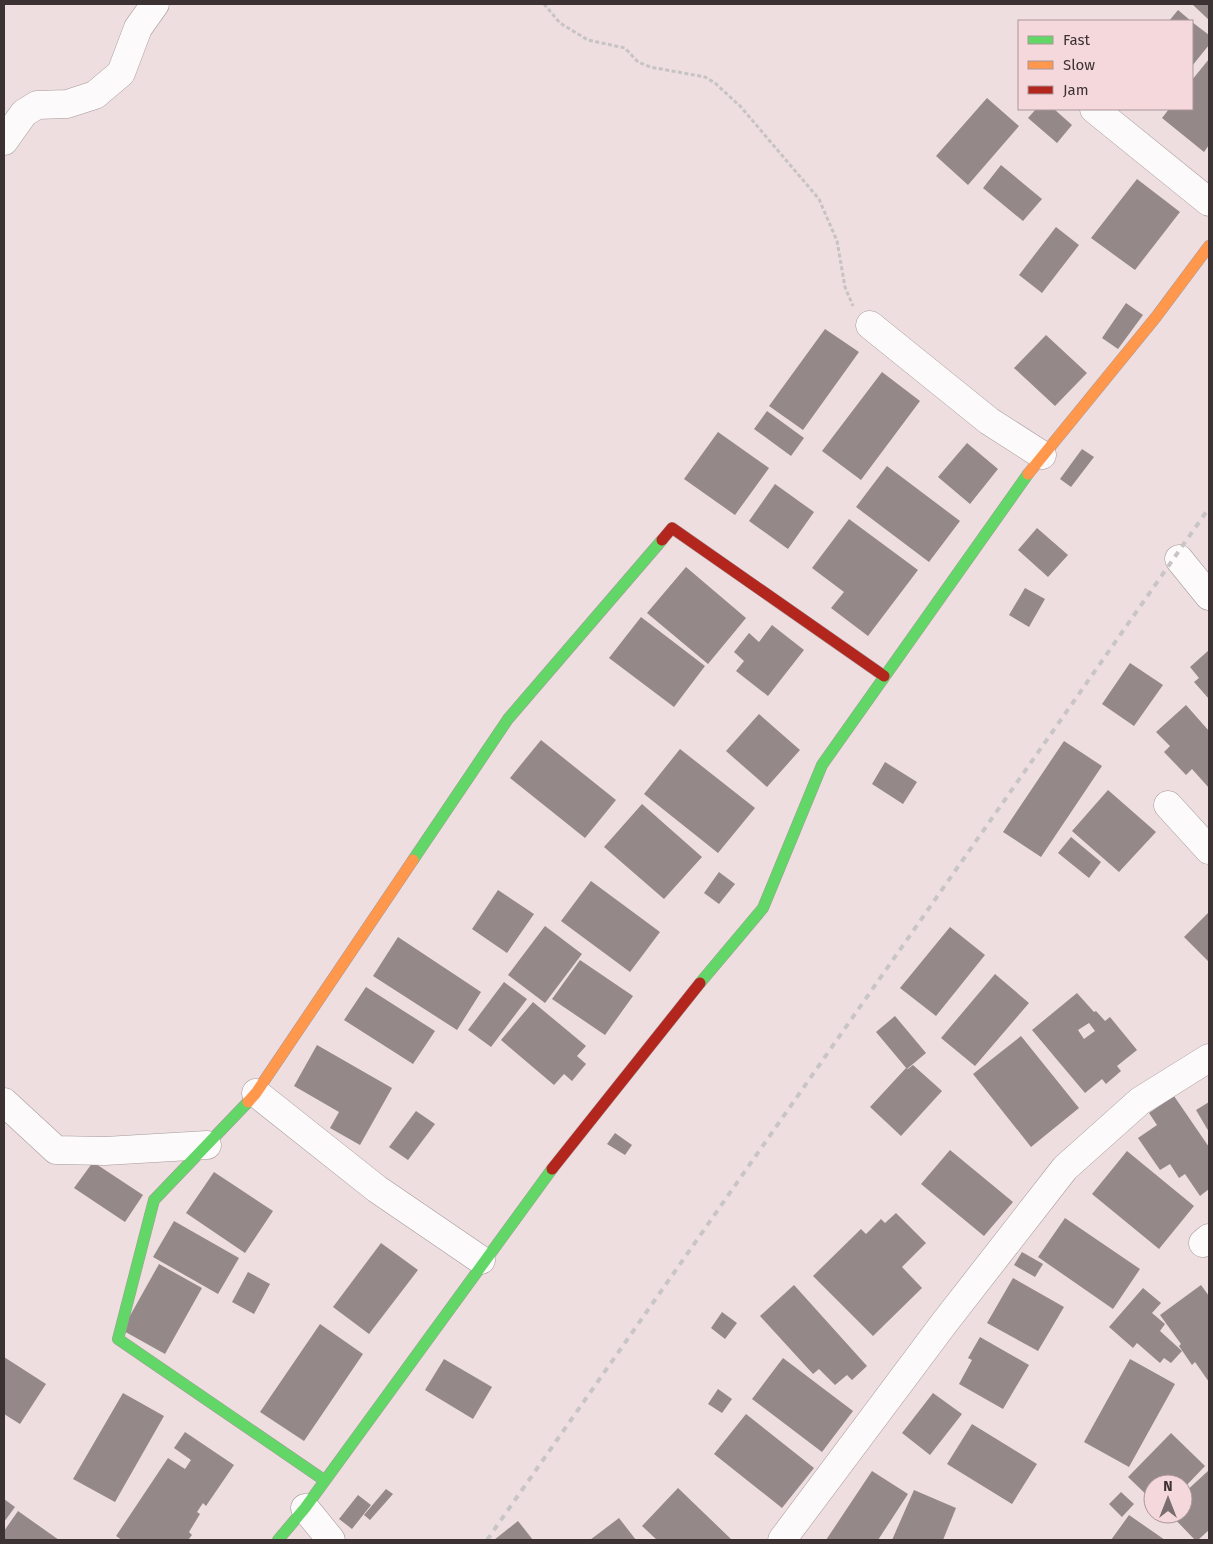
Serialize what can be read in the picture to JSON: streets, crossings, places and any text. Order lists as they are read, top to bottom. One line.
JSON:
{"legend":["Fast","Slow","Jam"],"north":"top"}
